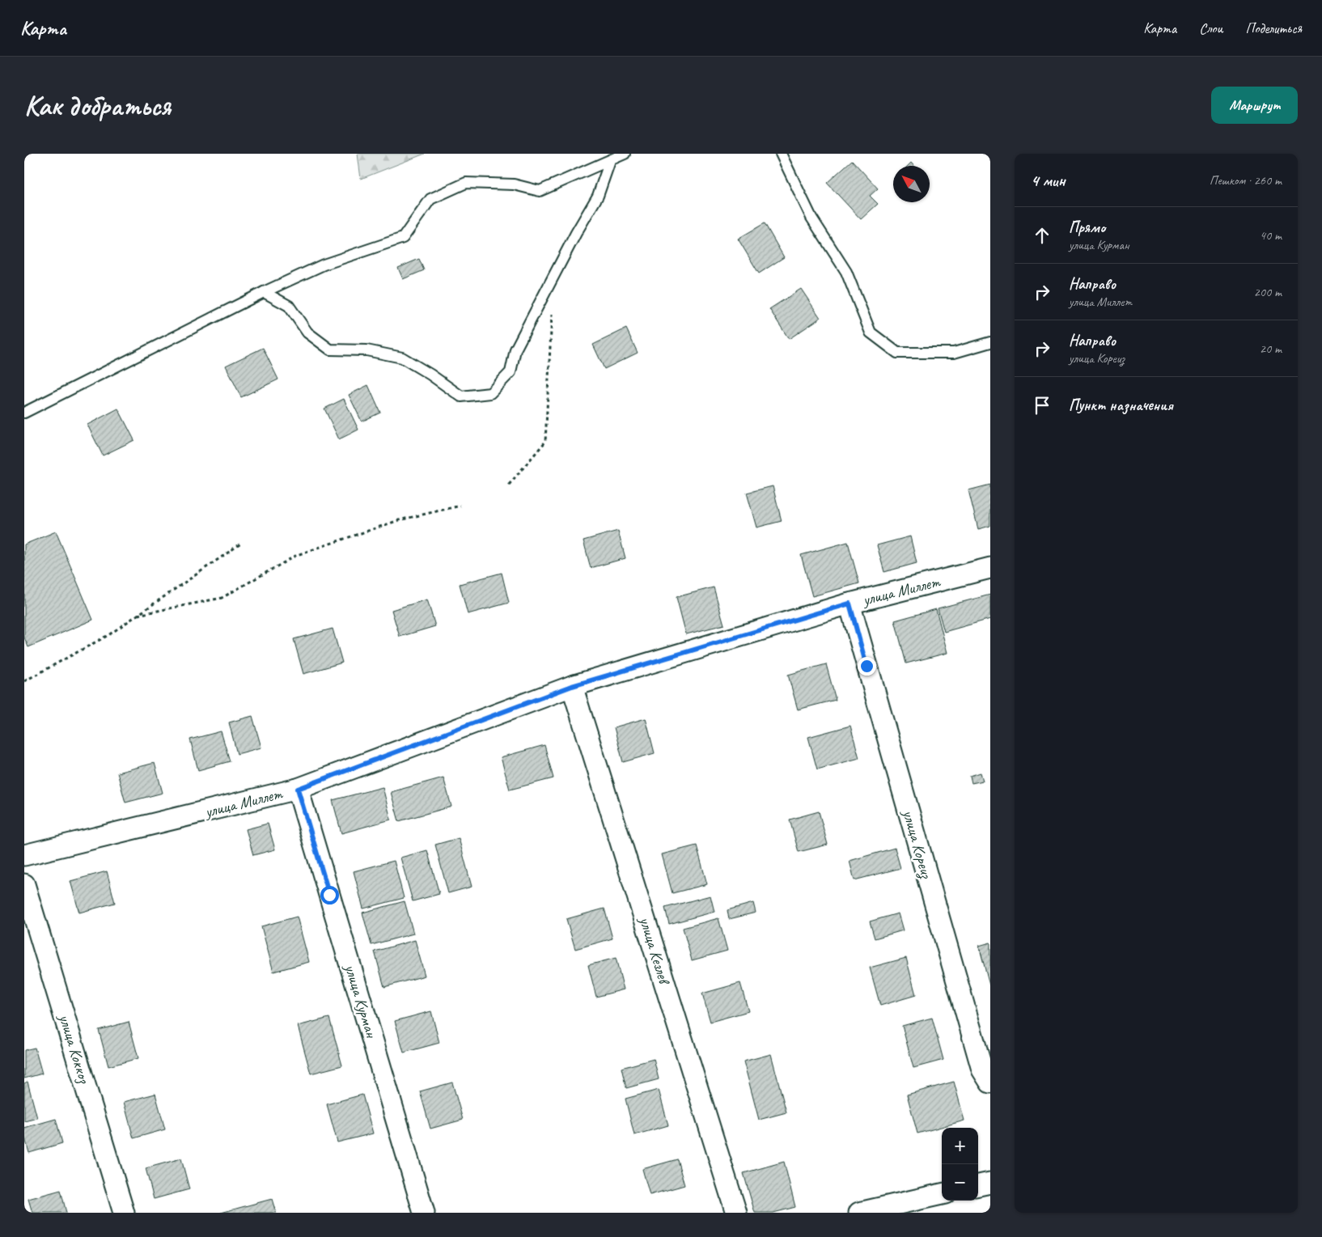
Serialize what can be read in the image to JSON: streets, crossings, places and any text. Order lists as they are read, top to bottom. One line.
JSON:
{"streets":{"street":["улица Миллет","улица Кореиз","улица Кезлев","улица Курман","улица Коккоз"]},"crossings":[["улица Миллет","улица Кореиз"],["улица Миллет","улица Кезлев"],["улица Миллет","улица Курман"]],"north":"top left","page":{"header":"Карта","nav":["Карта","Слои","Поделиться"],"buttons":"Маршрут","title":"Как добраться","heading":["4 мин","Пешком · 260 m"],"list":[["Прямо","улица Курман","40 m"],["Направо","улица Миллет","200 m"],["Направо","улица Кореиз","20 m"],"Пункт назначения"],"map_buttons":["+","−"]}}
